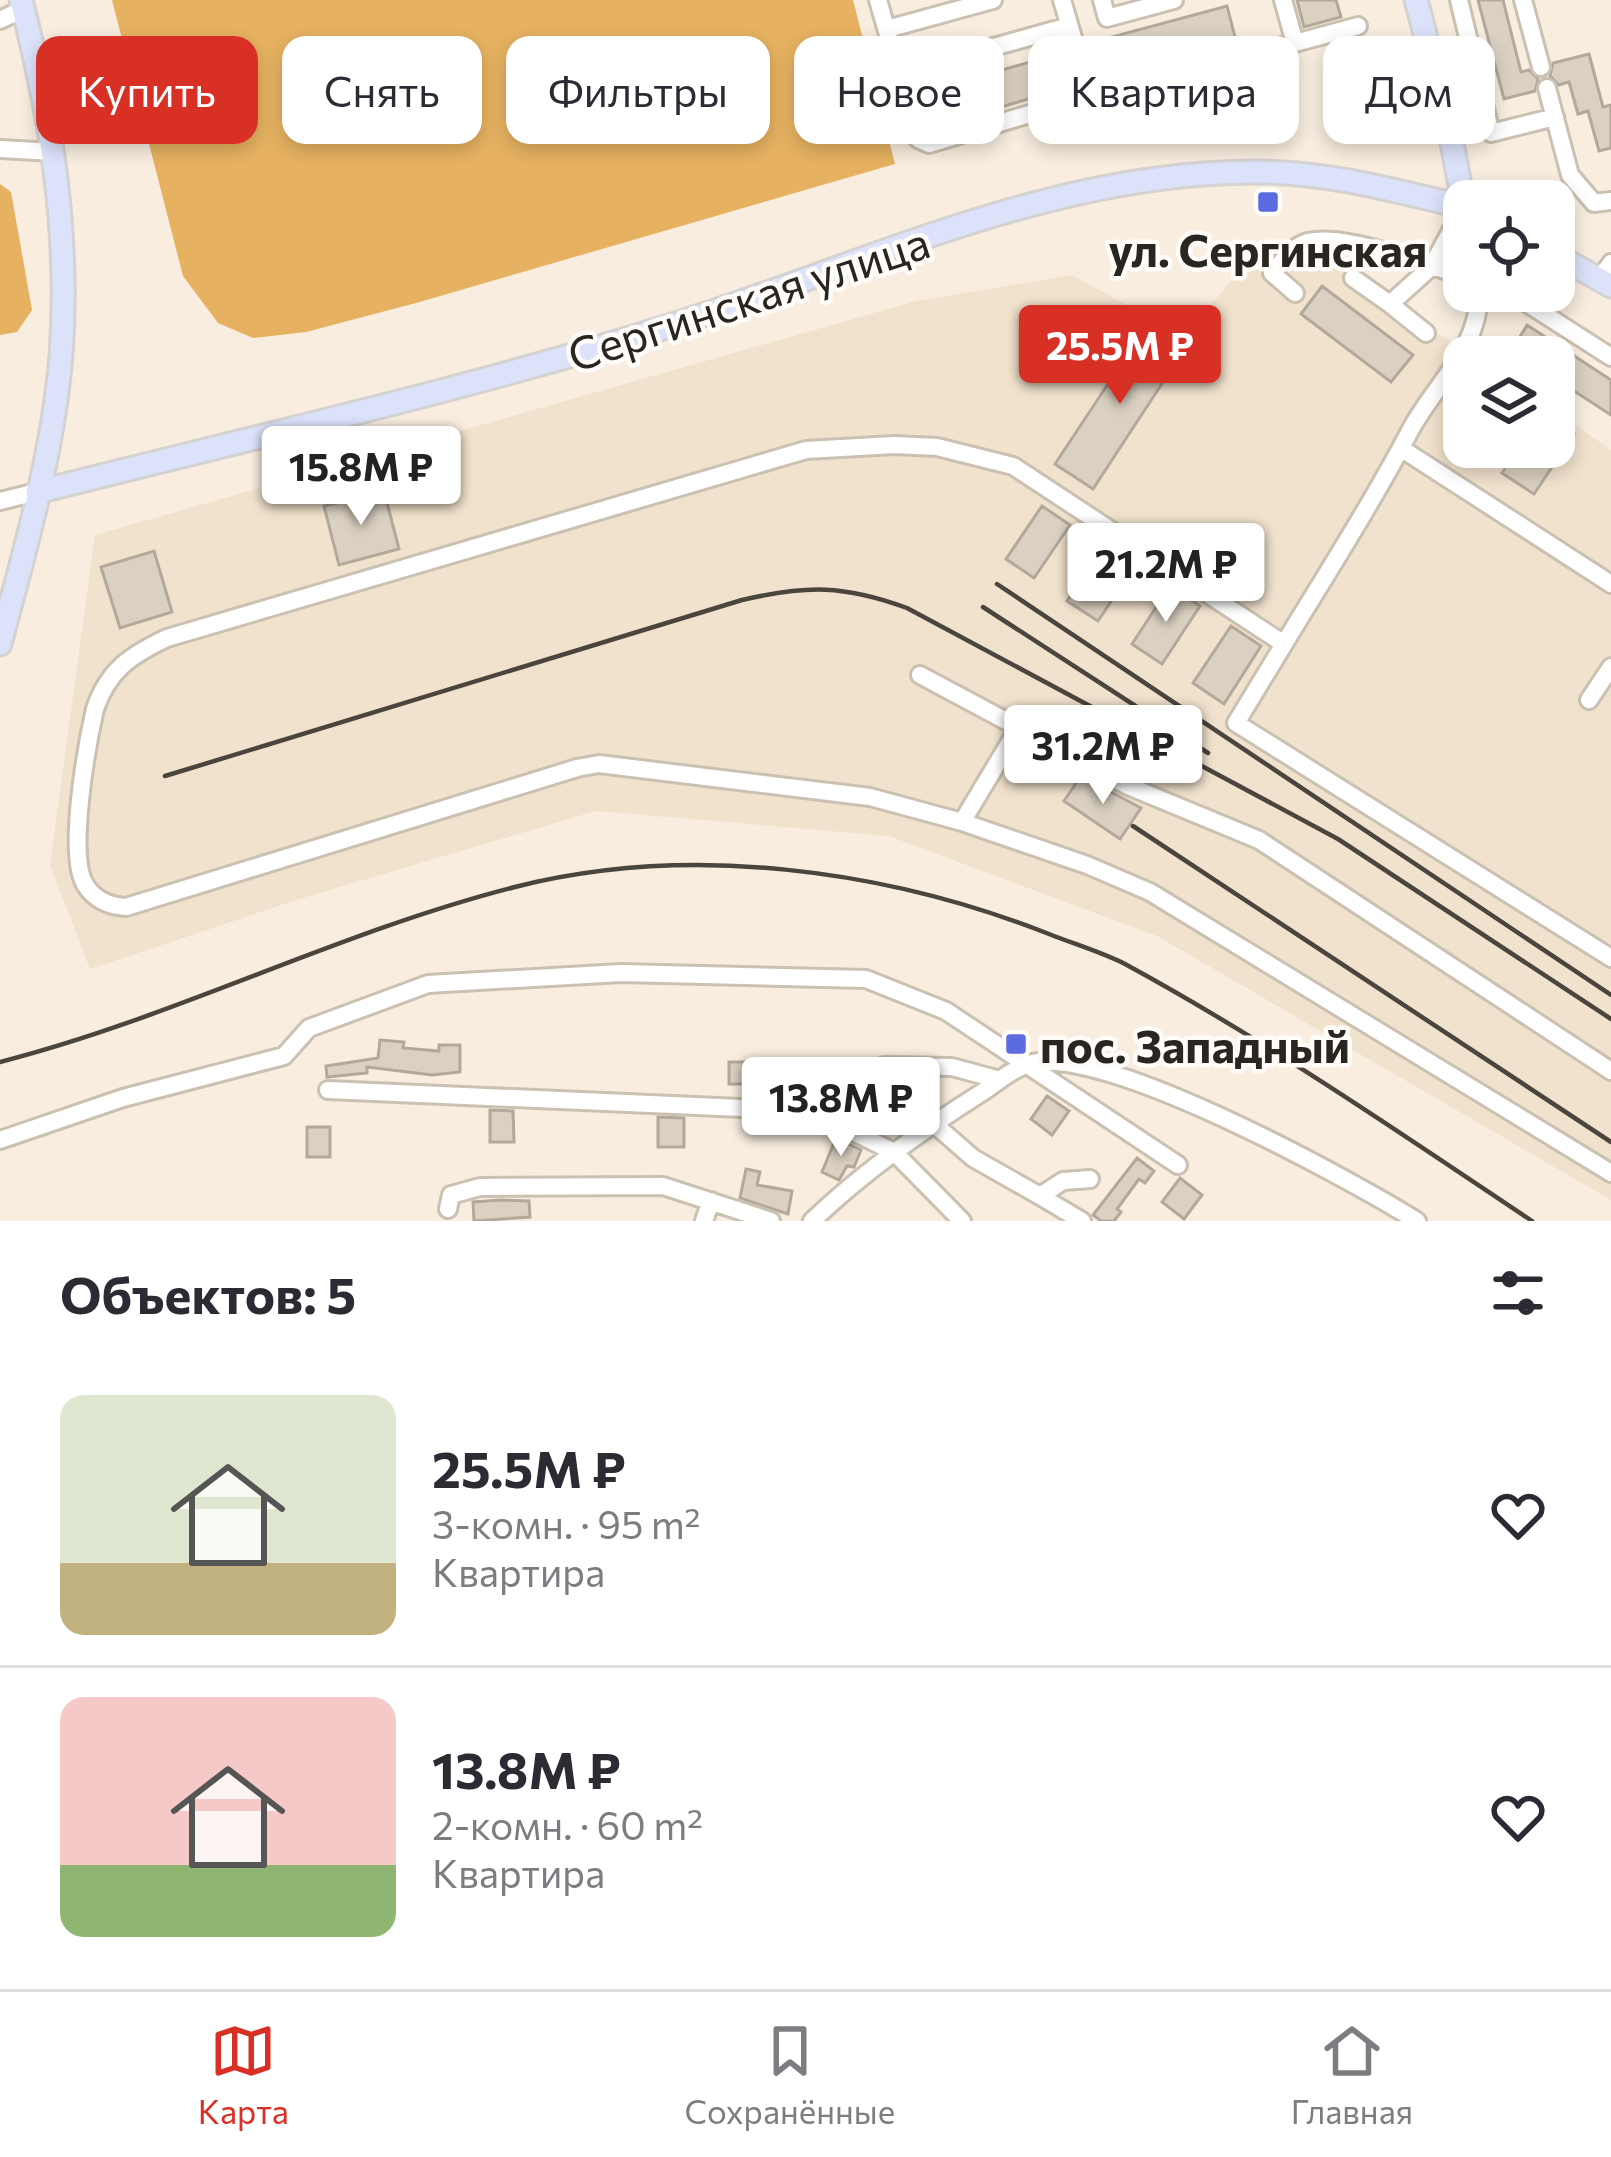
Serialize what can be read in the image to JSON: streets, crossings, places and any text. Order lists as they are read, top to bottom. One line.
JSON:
{"streets":{"main road":["Сергинская улица"]},"places":{"transit":["ул. Сергинская","пос. Западный"]},"page":{"chip":["Купить","Снять","Фильтры","Новое","Квартира","Дом"],"price":["25.5M ₽","15.8M ₽","21.2M ₽","31.2M ₽","13.8M ₽"],"heading":"Объектов: 5","list":[{"name":"25.5M ₽","note":"3-комн. · 95 m² · Квартира"},{"name":"13.8M ₽","note":"2-комн. · 60 m² · Квартира"}],"tabs":["Карта","Сохранённые","Главная"]}}
